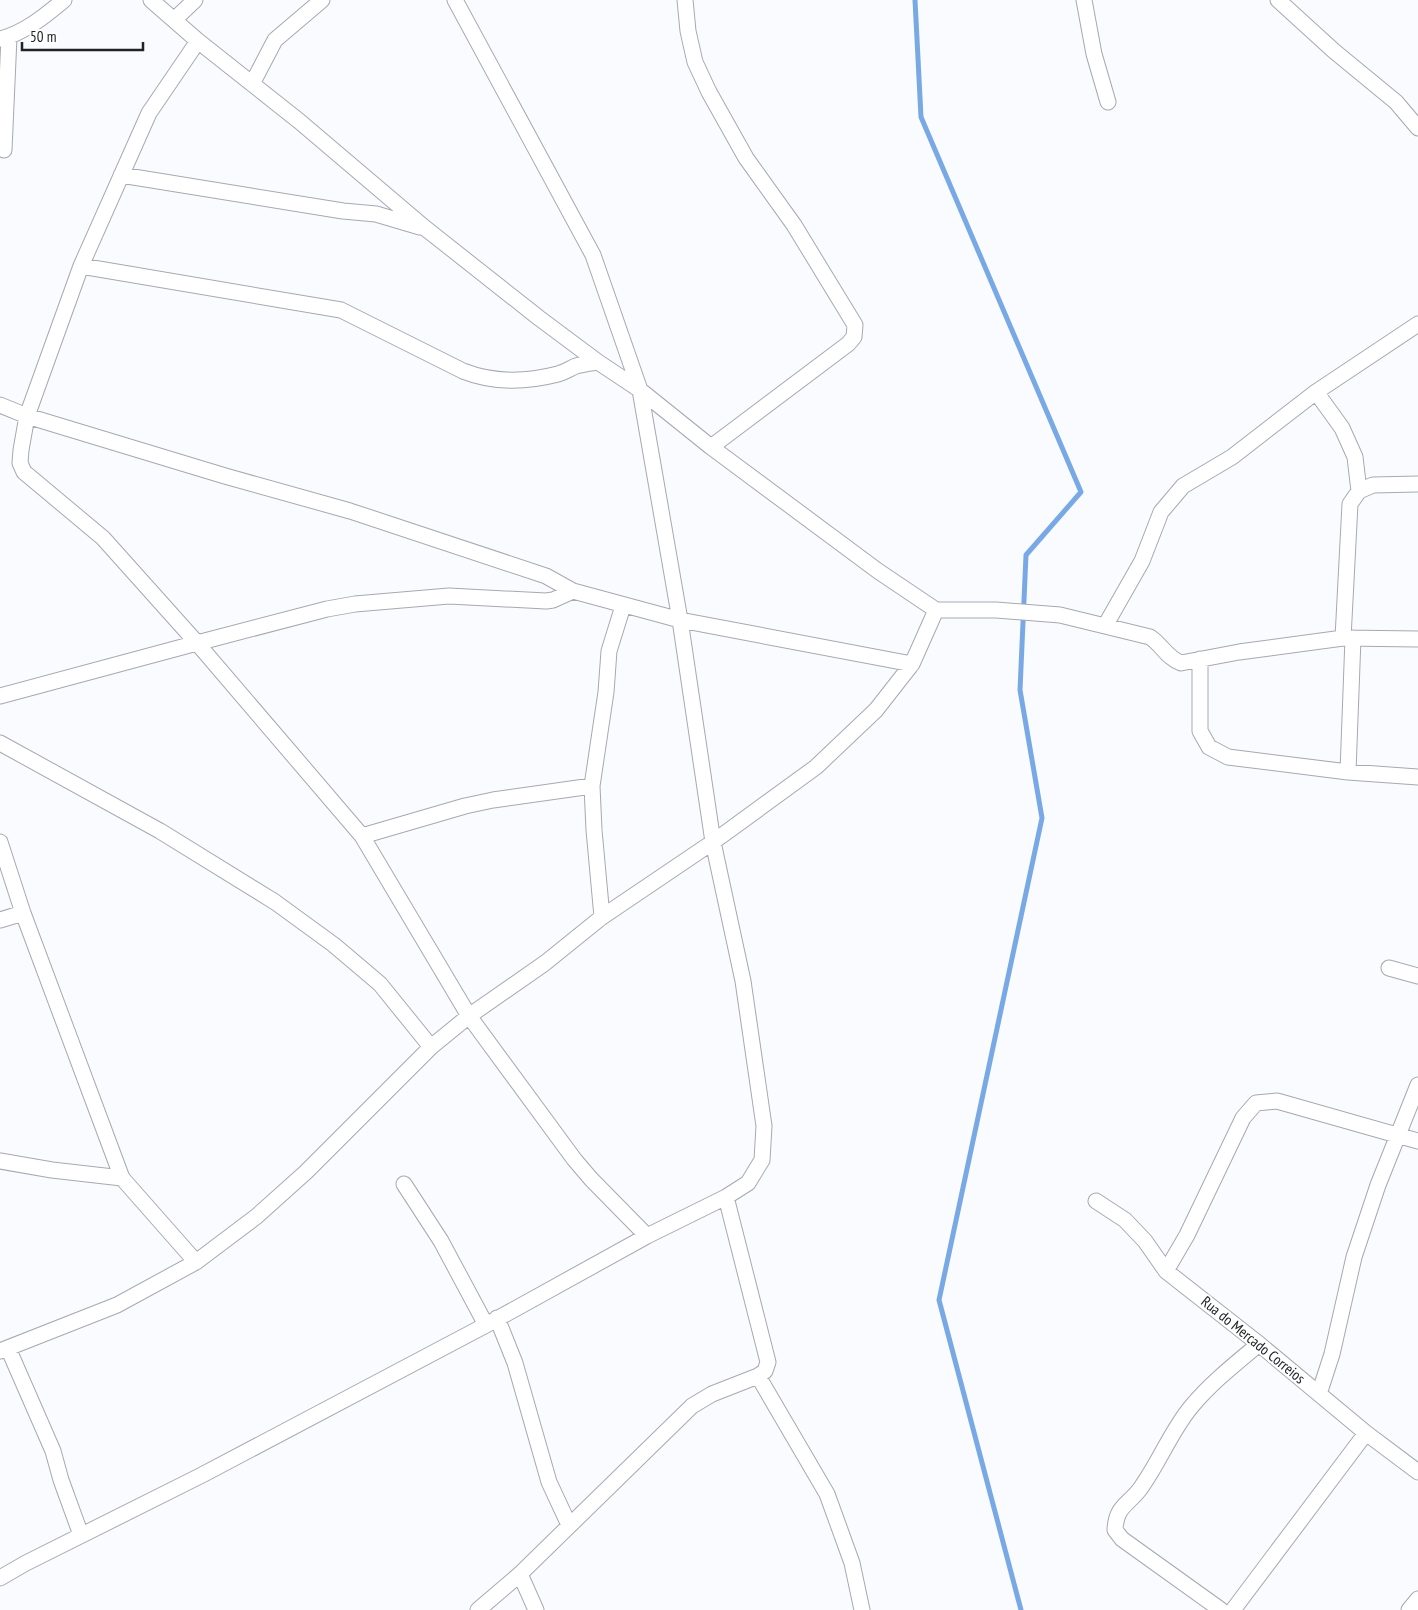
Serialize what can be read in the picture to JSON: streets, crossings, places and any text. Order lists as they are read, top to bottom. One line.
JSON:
{"streets":{"street":["Rua do Mercado Correios"]},"scale_bar":"50 m"}
